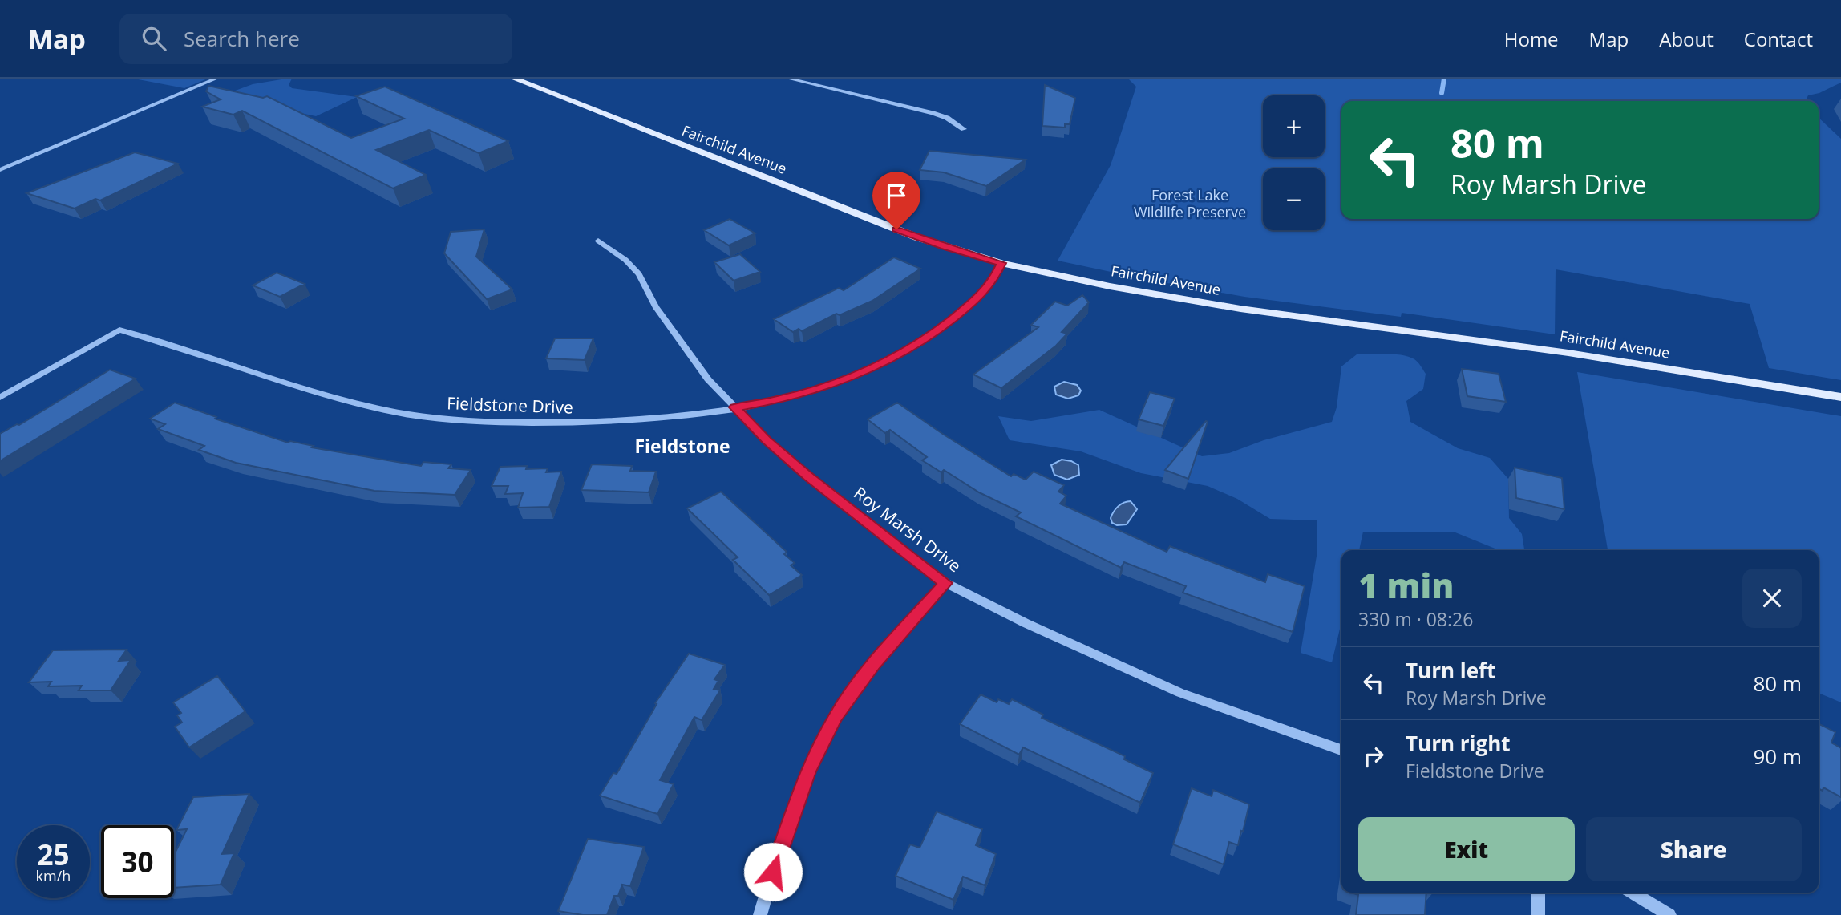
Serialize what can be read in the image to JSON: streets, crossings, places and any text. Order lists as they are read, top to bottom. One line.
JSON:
{"streets":{"main road":["Fairchild Avenue"],"street":["Fieldstone Drive","Roy Marsh Drive"]},"crossings":[["Fairchild Avenue","Fieldstone Drive"],["Fieldstone Drive","Roy Marsh Drive"]],"districts":["Fieldstone"],"parks":["Forest Lake Wildlife Preserve"],"page":{"header":"Map","search":"Search here","nav":["Home","Map","About","Contact"],"map_buttons":["+","−"],"turn":["80 m","Roy Marsh Drive"],"heading":["1 min","330 m · 08:26"],"list":[{"name":"Turn left","note":"Roy Marsh Drive","value":"80 m"},{"name":"Turn right","note":"Fieldstone Drive","value":"90 m"}],"buttons":["Exit","Share"],"speed":"25 km/h","limit":"30"}}
